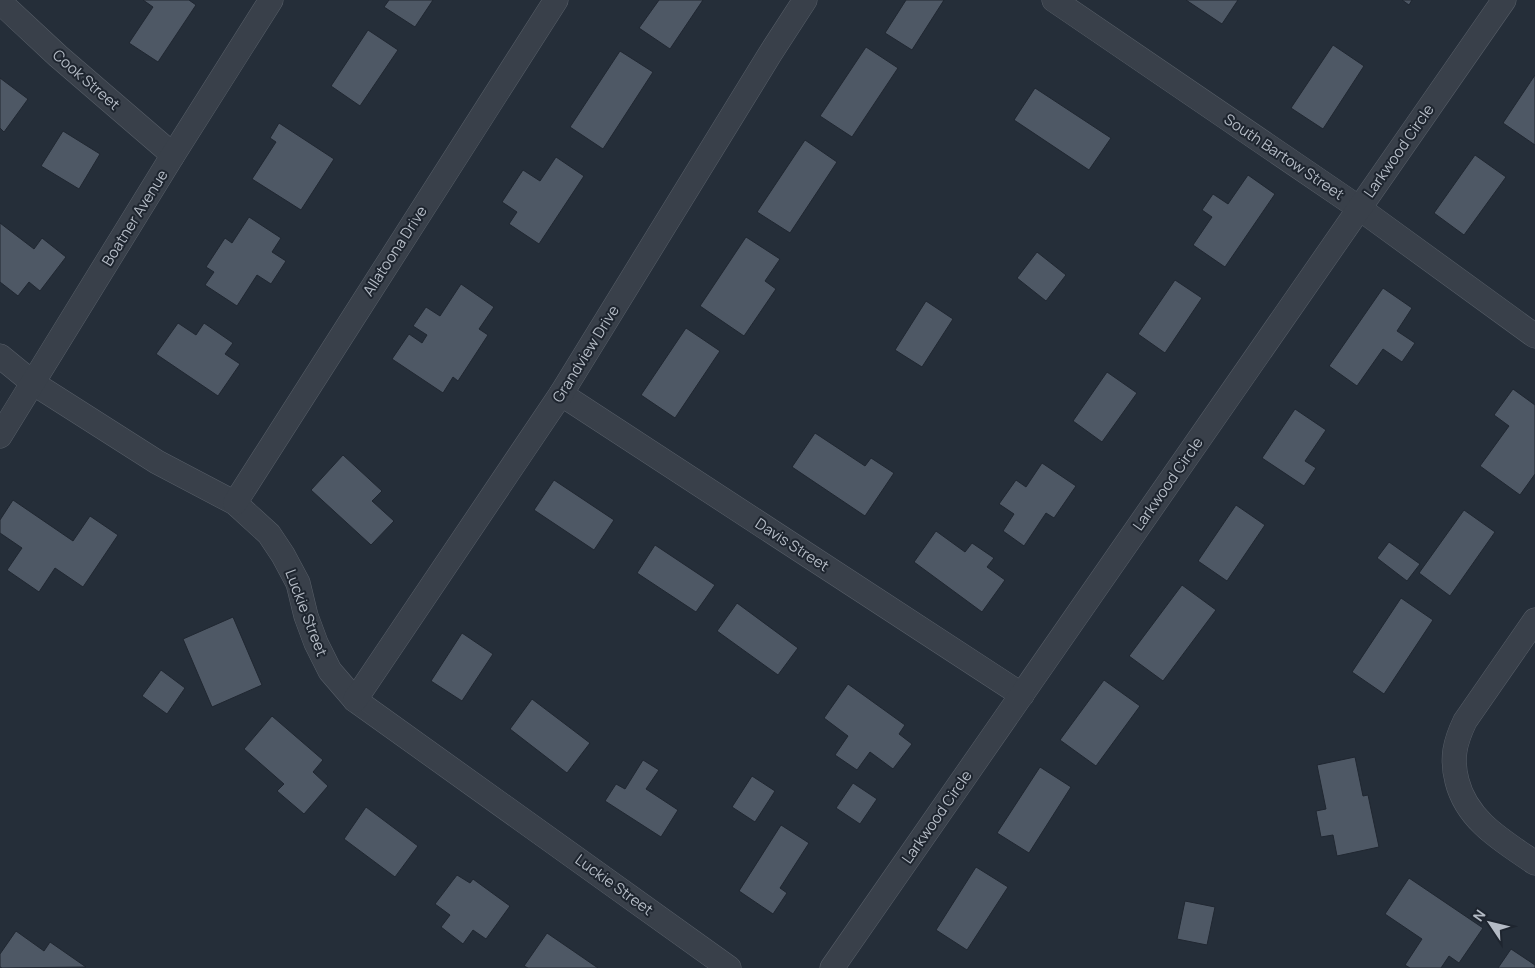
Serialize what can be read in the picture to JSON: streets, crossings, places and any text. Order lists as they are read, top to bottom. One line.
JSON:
{"streets":{"street":["Cook Street","Larkwood Circle","South Bartow Street","Boatner Avenue","Allatoona Drive","Grandview Drive","Davis Street","Luckie Street"]},"crossings":[["Cook Street","Boatner Avenue"],["Larkwood Circle","South Bartow Street"],["Larkwood Circle","Davis Street"],["Boatner Avenue","Luckie Street"],["Allatoona Drive","Luckie Street"],["Grandview Drive","Davis Street"],["Grandview Drive","Luckie Street"]],"north":"top left"}
